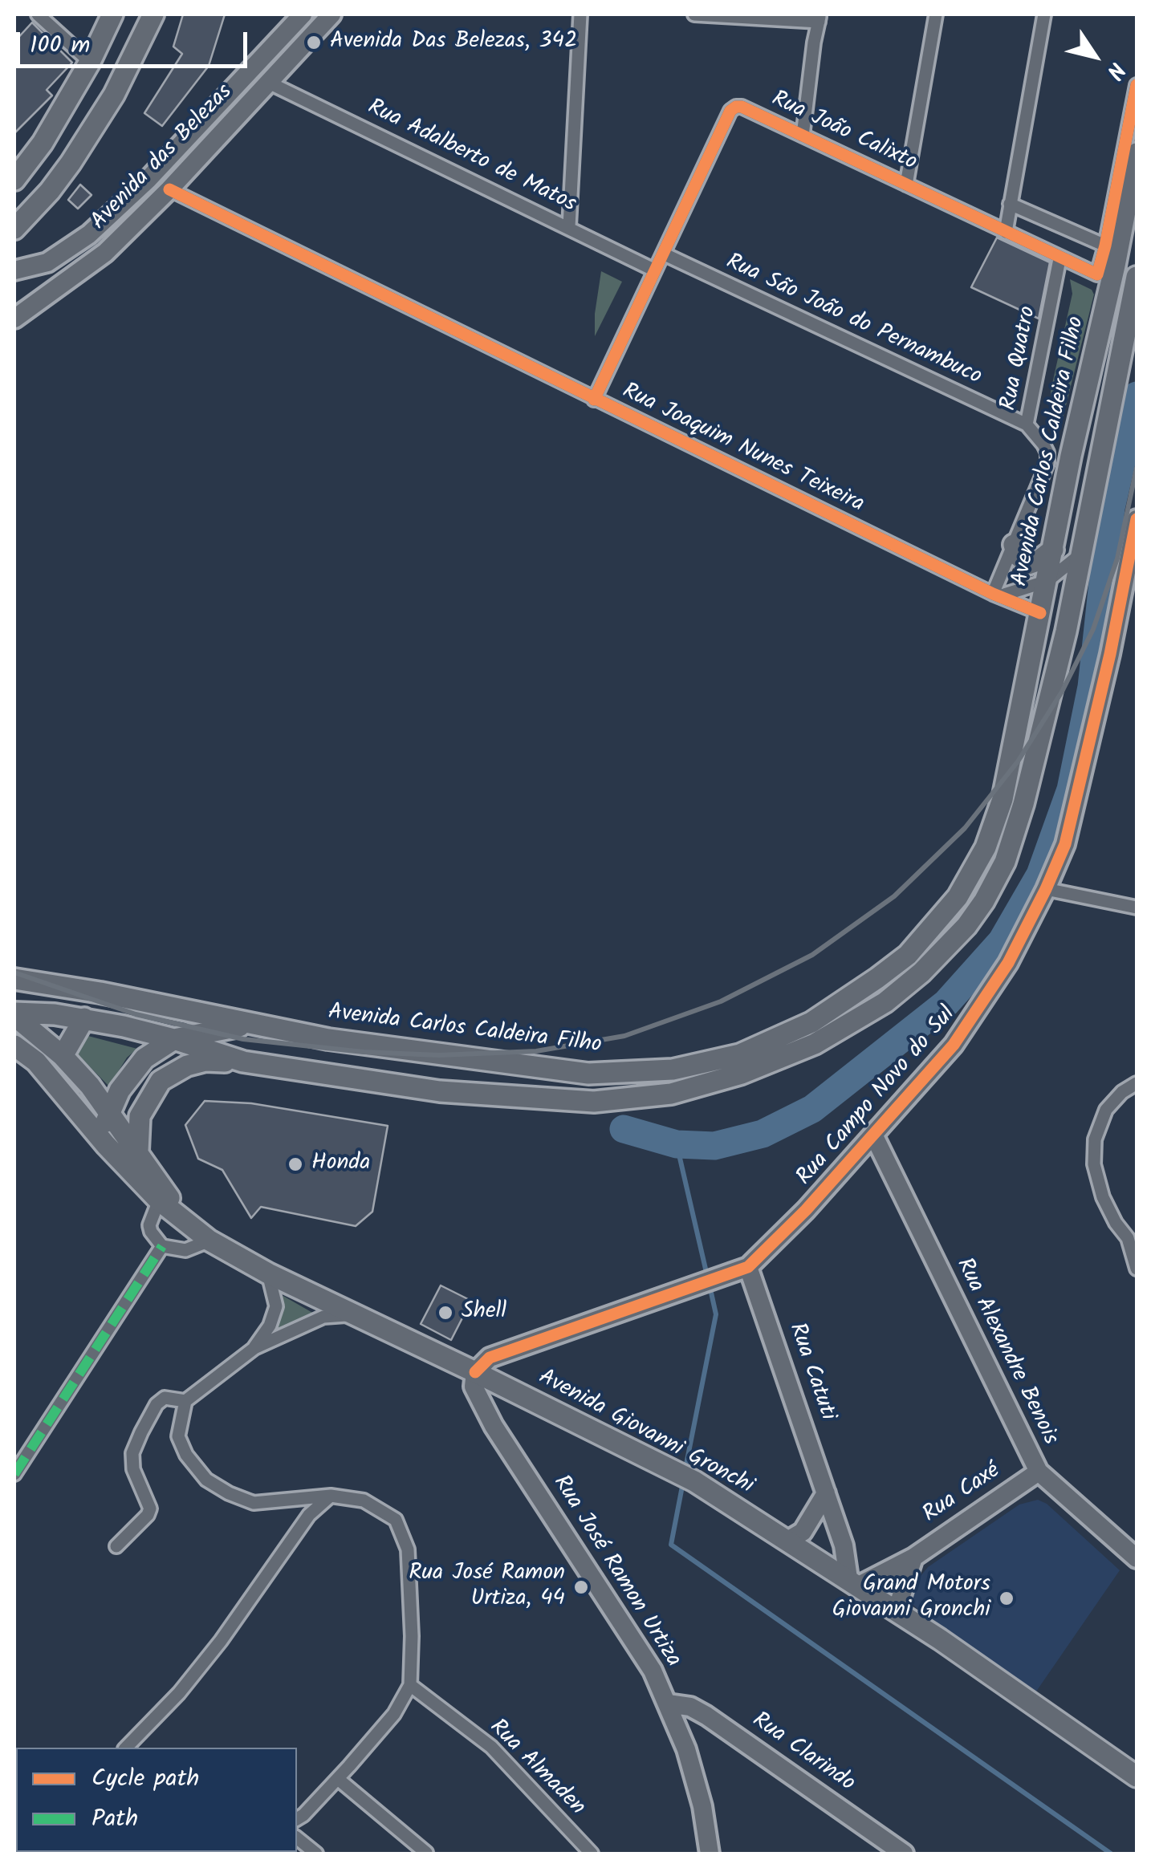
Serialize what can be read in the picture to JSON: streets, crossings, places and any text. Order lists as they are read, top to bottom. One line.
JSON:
{"streets":{"main road":["Avenida Carlos Caldeira Filho","Avenida Giovanni Gronchi"],"street":["Rua João Calixto","Rua Adalberto de Matos","Avenida das Belezas","Rua São João do Pernambuco","Rua Quatro","Rua Joaquim Nunes Teixeira","Rua Campo Novo do Sul","Rua Alexandre Benois","Rua Catuti","Rua Caxé","Rua José Ramon Urtiza","Rua Clarindo","Rua Almaden"]},"crossings":[["Rua João Calixto","Rua Adalberto de Matos"],["Rua João Calixto","Rua São João do Pernambuco"],["Rua João Calixto","Rua Quatro"],["Rua João Calixto","Rua Joaquim Nunes Teixeira"],["Rua Adalberto de Matos","Avenida das Belezas"],["Avenida das Belezas","Rua Joaquim Nunes Teixeira"],["Rua São João do Pernambuco","Rua Quatro"],["Rua Quatro","Rua Joaquim Nunes Teixeira"],["Rua Joaquim Nunes Teixeira","Avenida Carlos Caldeira Filho"],["Rua Campo Novo do Sul","Rua Alexandre Benois"],["Rua Campo Novo do Sul","Rua Catuti"],["Rua Campo Novo do Sul","Avenida Giovanni Gronchi"],["Rua Campo Novo do Sul","Rua José Ramon Urtiza"],["Rua Alexandre Benois","Rua Caxé"],["Rua Catuti","Avenida Giovanni Gronchi"],["Rua Catuti","Rua Caxé"],["Avenida Giovanni Gronchi","Rua Caxé"],["Avenida Giovanni Gronchi","Rua José Ramon Urtiza"],["Rua José Ramon Urtiza","Rua Clarindo"]],"places":["Avenida Das Belezas, 342","Honda","Shell","Rua José Ramon Urtiza, 44","Grand Motors Giovanni Gronchi"],"legend":["Cycle path","Path"],"scale_bar":"100 m","north":"bottom right"}
